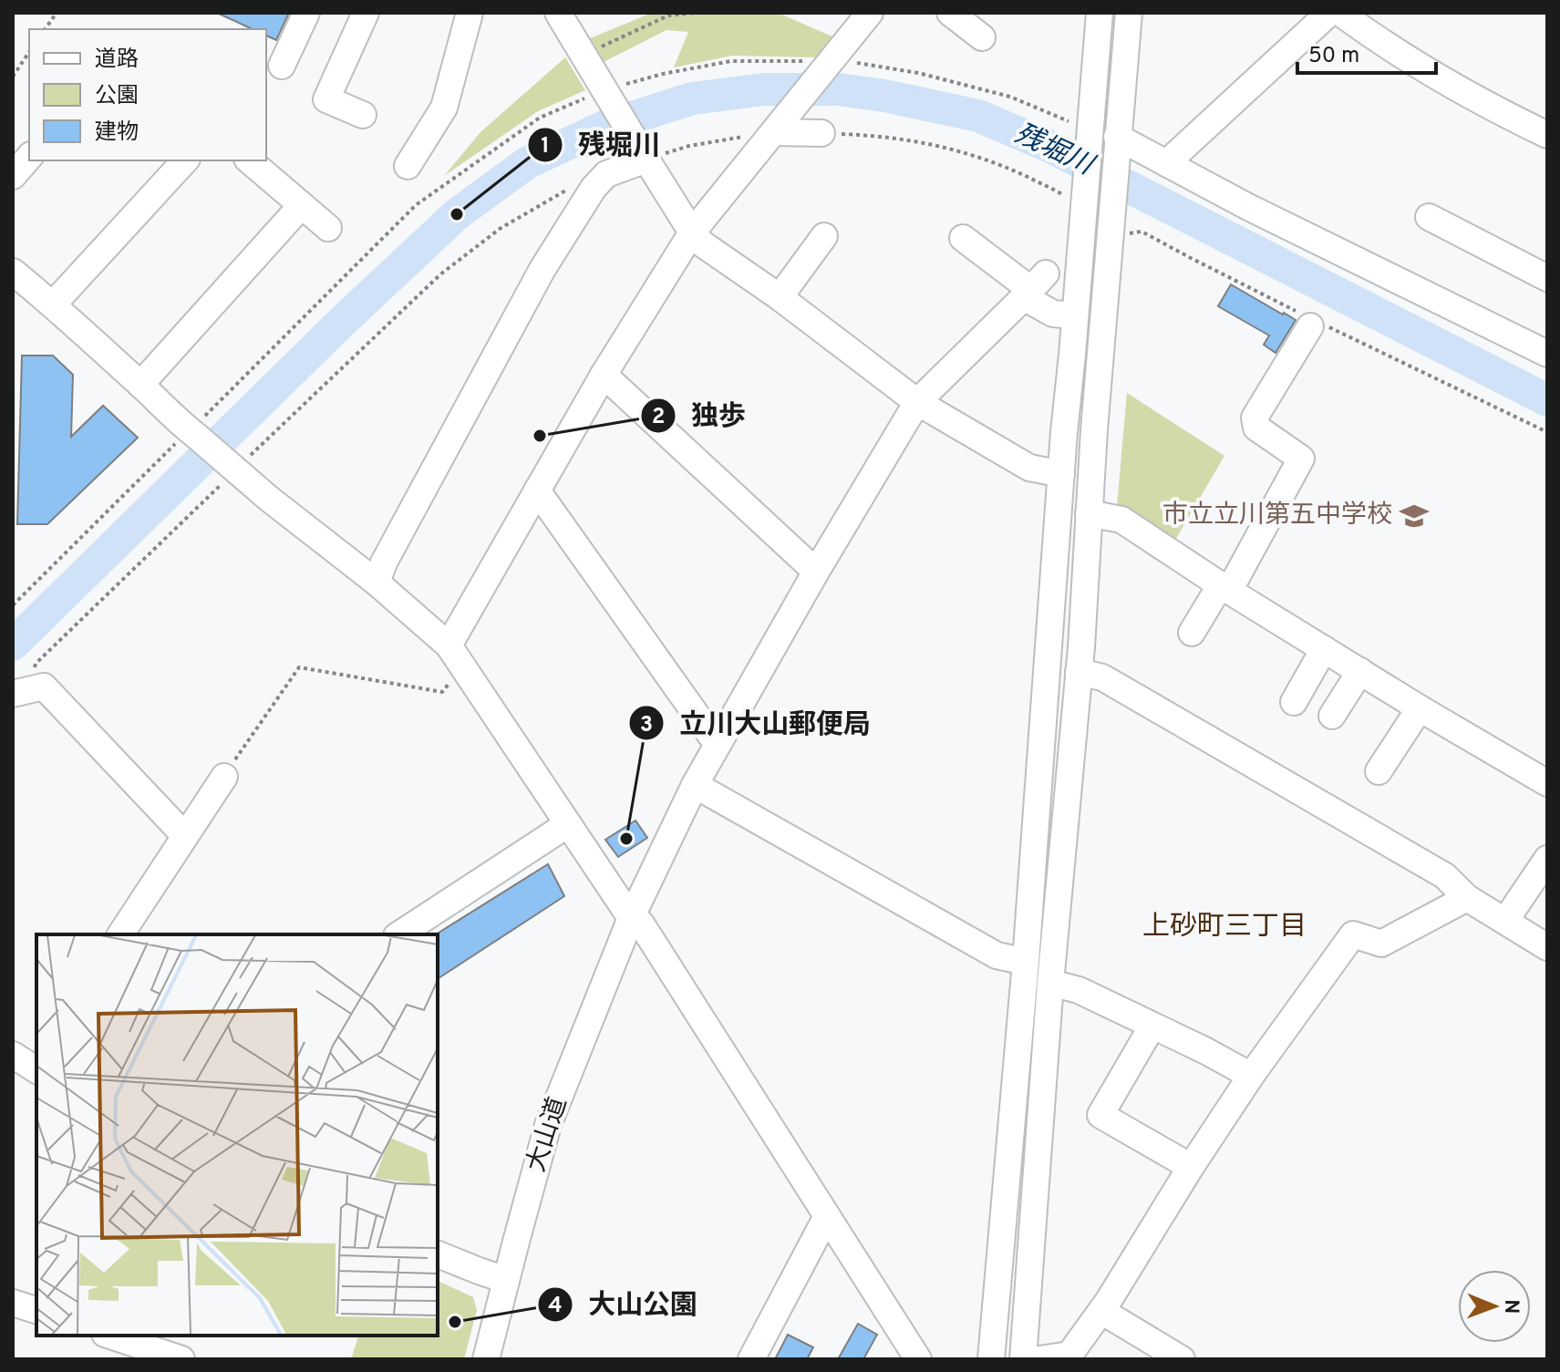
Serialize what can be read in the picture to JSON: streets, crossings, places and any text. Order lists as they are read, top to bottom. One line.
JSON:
{"streets":{"street":["大山道"]},"districts":["上砂町三丁目"],"water":["残堀川"],"places":{"other":["残堀川","独歩","立川大山郵便局","大山公園"],"school or university":["市立立川第五中学校"]},"legend":["道路","公園","建物"],"scale_bar":"50 m","north":"right"}
